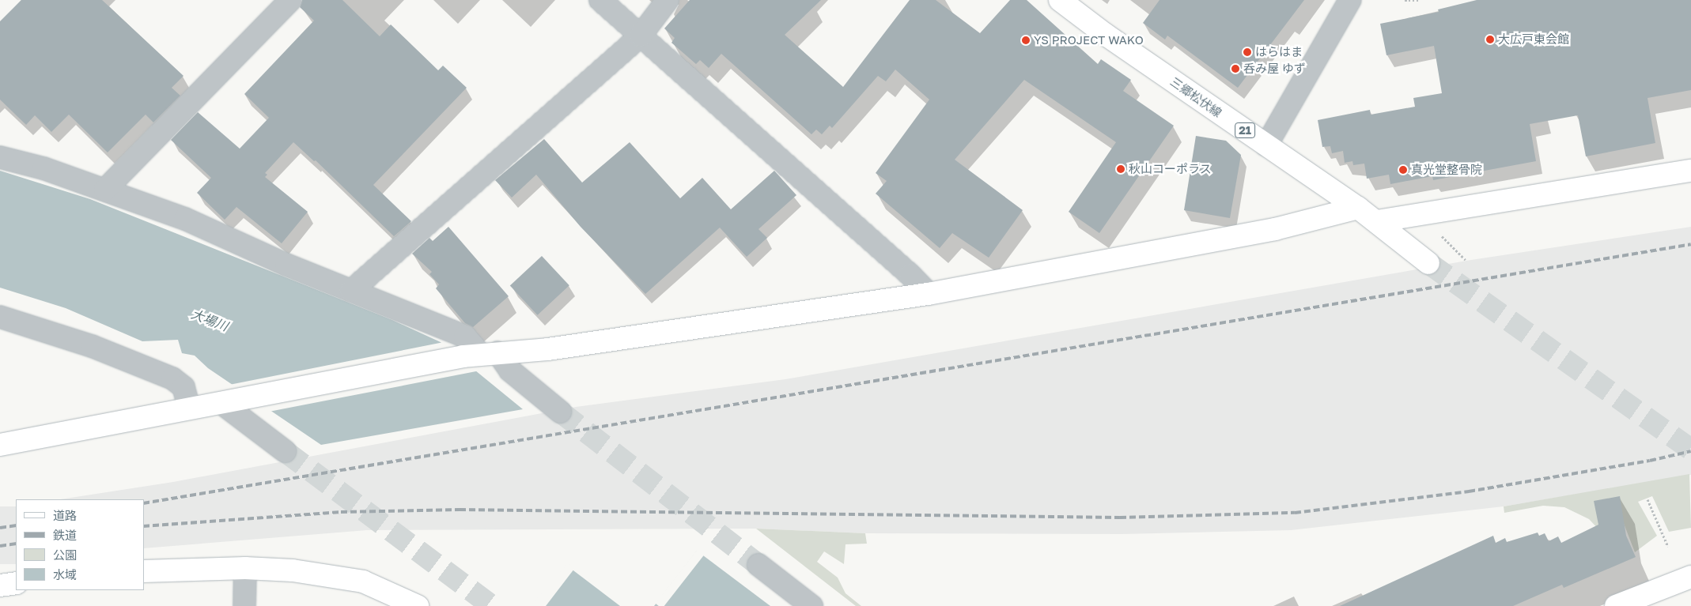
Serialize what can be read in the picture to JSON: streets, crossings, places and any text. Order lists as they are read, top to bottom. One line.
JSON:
{"streets":{"street":["三郷松伏線","21"]},"water":["大場川"],"places":["大広戸東会館","YS PROJECT WAKO","はらはま","呑み屋 ゆず","秋山コーポラス","真光堂整骨院"],"legend":["道路","鉄道","公園","水域"]}
